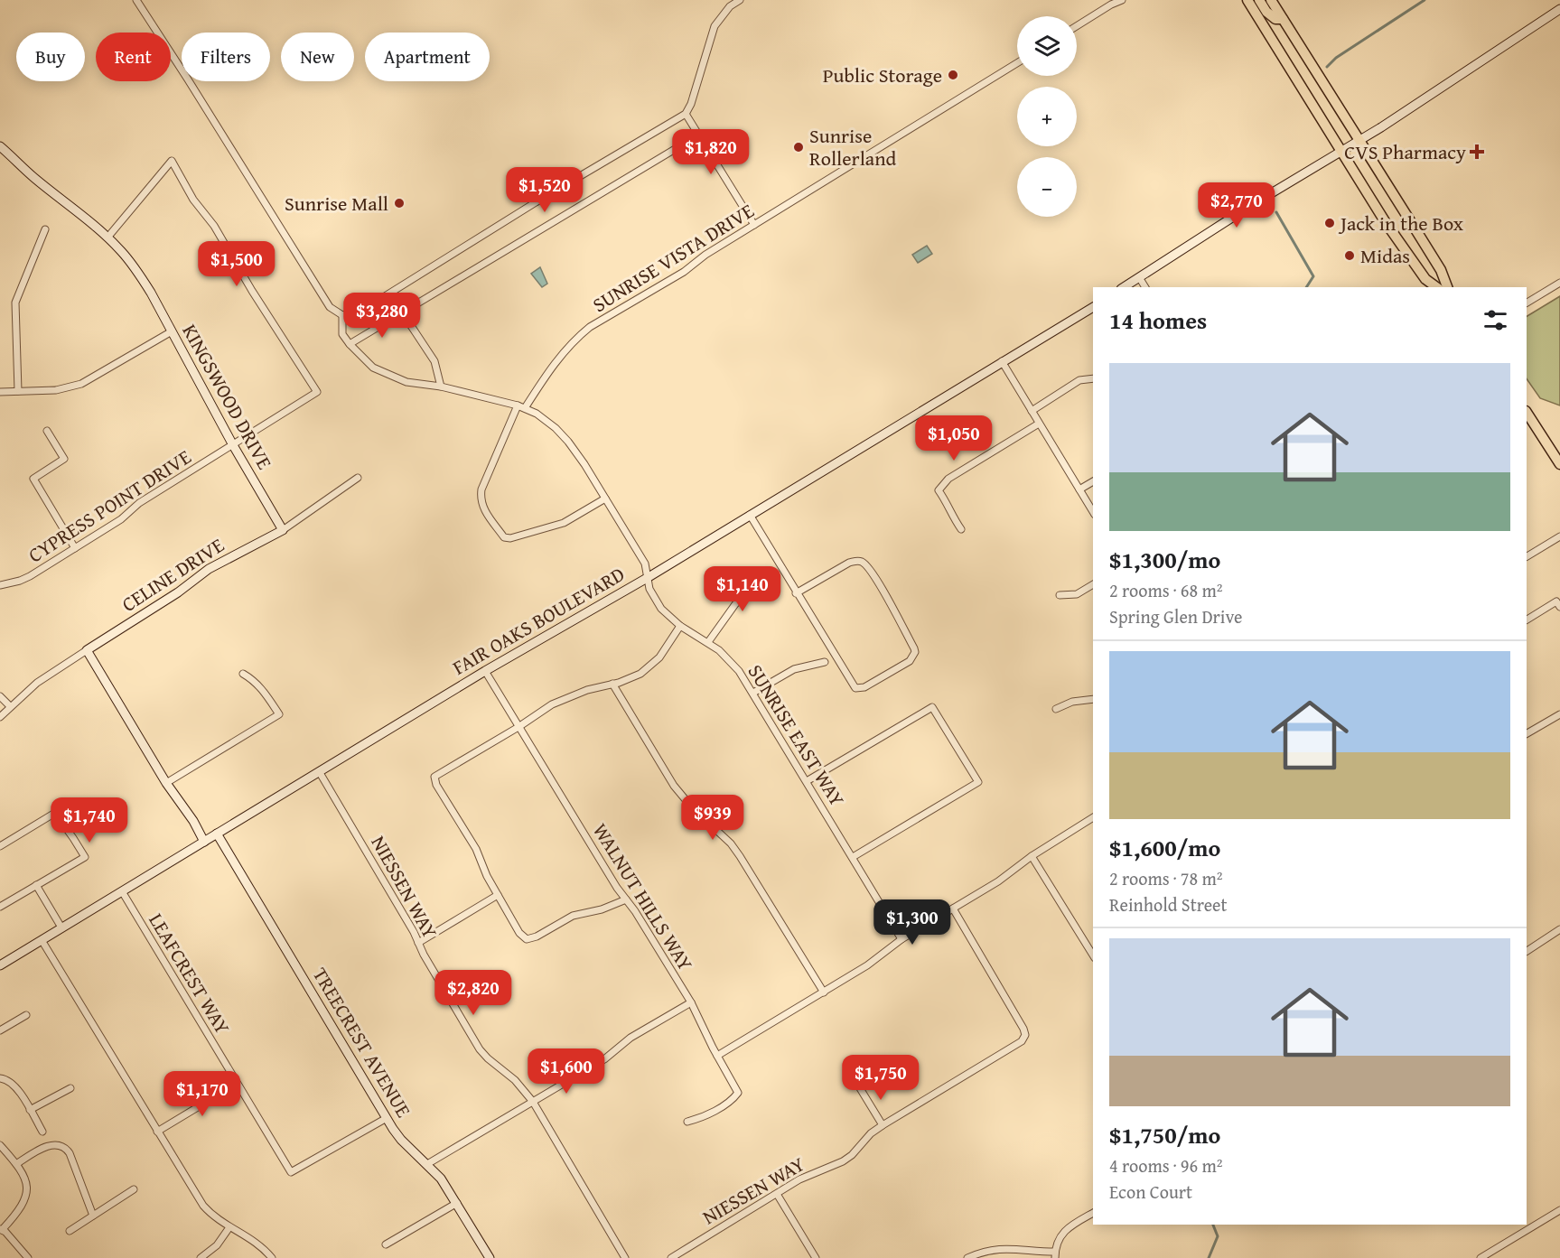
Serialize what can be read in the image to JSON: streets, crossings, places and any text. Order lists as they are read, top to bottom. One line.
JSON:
{"streets":{"main road":["KINGSWOOD DRIVE","CELINE DRIVE","FAIR OAKS BOULEVARD","TREECREST AVENUE"],"street":["SUNRISE VISTA DRIVE","CYPRESS POINT DRIVE","SUNRISE EAST WAY","NIESSEN WAY","WALNUT HILLS WAY","LEAFCREST WAY"]},"crossings":[["SUNRISE VISTA DRIVE","SUNRISE EAST WAY"],["KINGSWOOD DRIVE","CYPRESS POINT DRIVE"],["KINGSWOOD DRIVE","CELINE DRIVE"],["FAIR OAKS BOULEVARD","SUNRISE EAST WAY"],["FAIR OAKS BOULEVARD","NIESSEN WAY"],["FAIR OAKS BOULEVARD","WALNUT HILLS WAY"],["FAIR OAKS BOULEVARD","LEAFCREST WAY"],["FAIR OAKS BOULEVARD","TREECREST AVENUE"],["LEAFCREST WAY","TREECREST AVENUE"]],"places":{"other":["Public Storage","Sunrise Rollerland","Sunrise Mall","Jack in the Box","Midas"],"health":["CVS Pharmacy"]},"page":{"map_buttons":["+","−"],"chip":["Buy","Rent","Filters","New","Apartment"],"price":["$1,820","$1,520","$2,770","$1,500","$3,280","$1,050","$1,140","$939","$1,740","$1,300","$2,820","$1,600","$1,750","$1,170"],"heading":"14 homes","list":[{"name":"$1,300/mo","note":"2 rooms · 68 m² · Spring Glen Drive"},{"name":"$1,600/mo","note":"2 rooms · 78 m² · Reinhold Street"},{"name":"$1,750/mo","note":"4 rooms · 96 m² · Econ Court"}]}}
